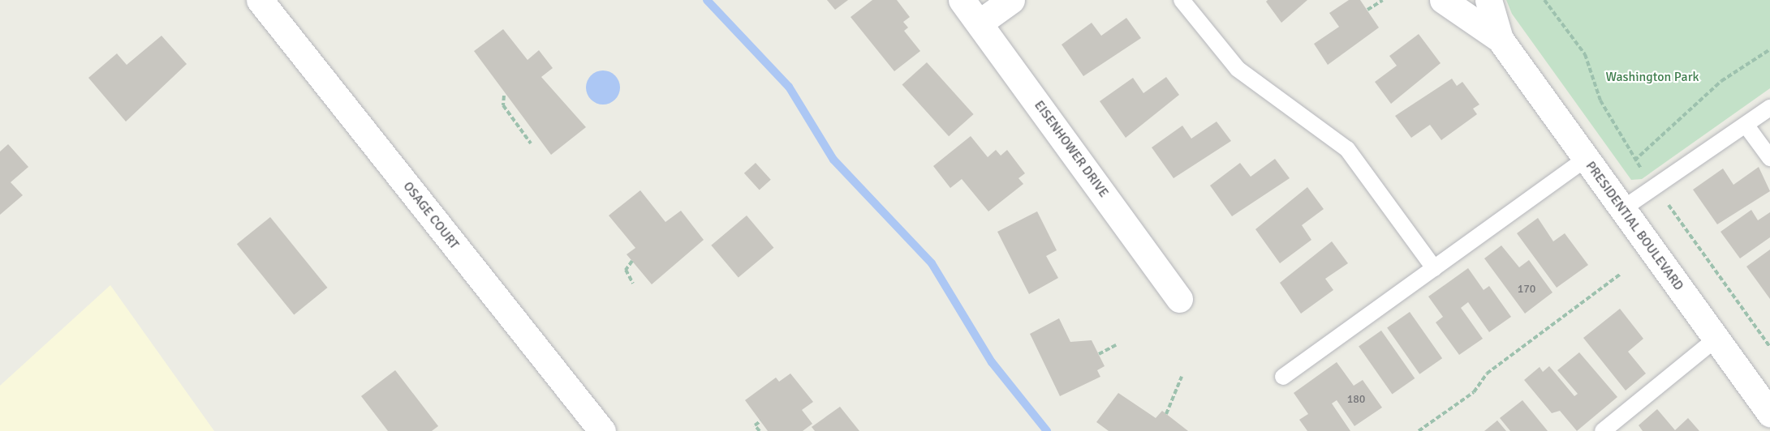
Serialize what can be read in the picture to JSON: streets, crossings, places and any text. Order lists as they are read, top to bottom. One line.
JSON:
{"streets":{"street":["EISENHOWER DRIVE","OSAGE COURT","PRESIDENTIAL BOULEVARD"]},"parks":["Washington Park"],"house_numbers":["170","180"]}
